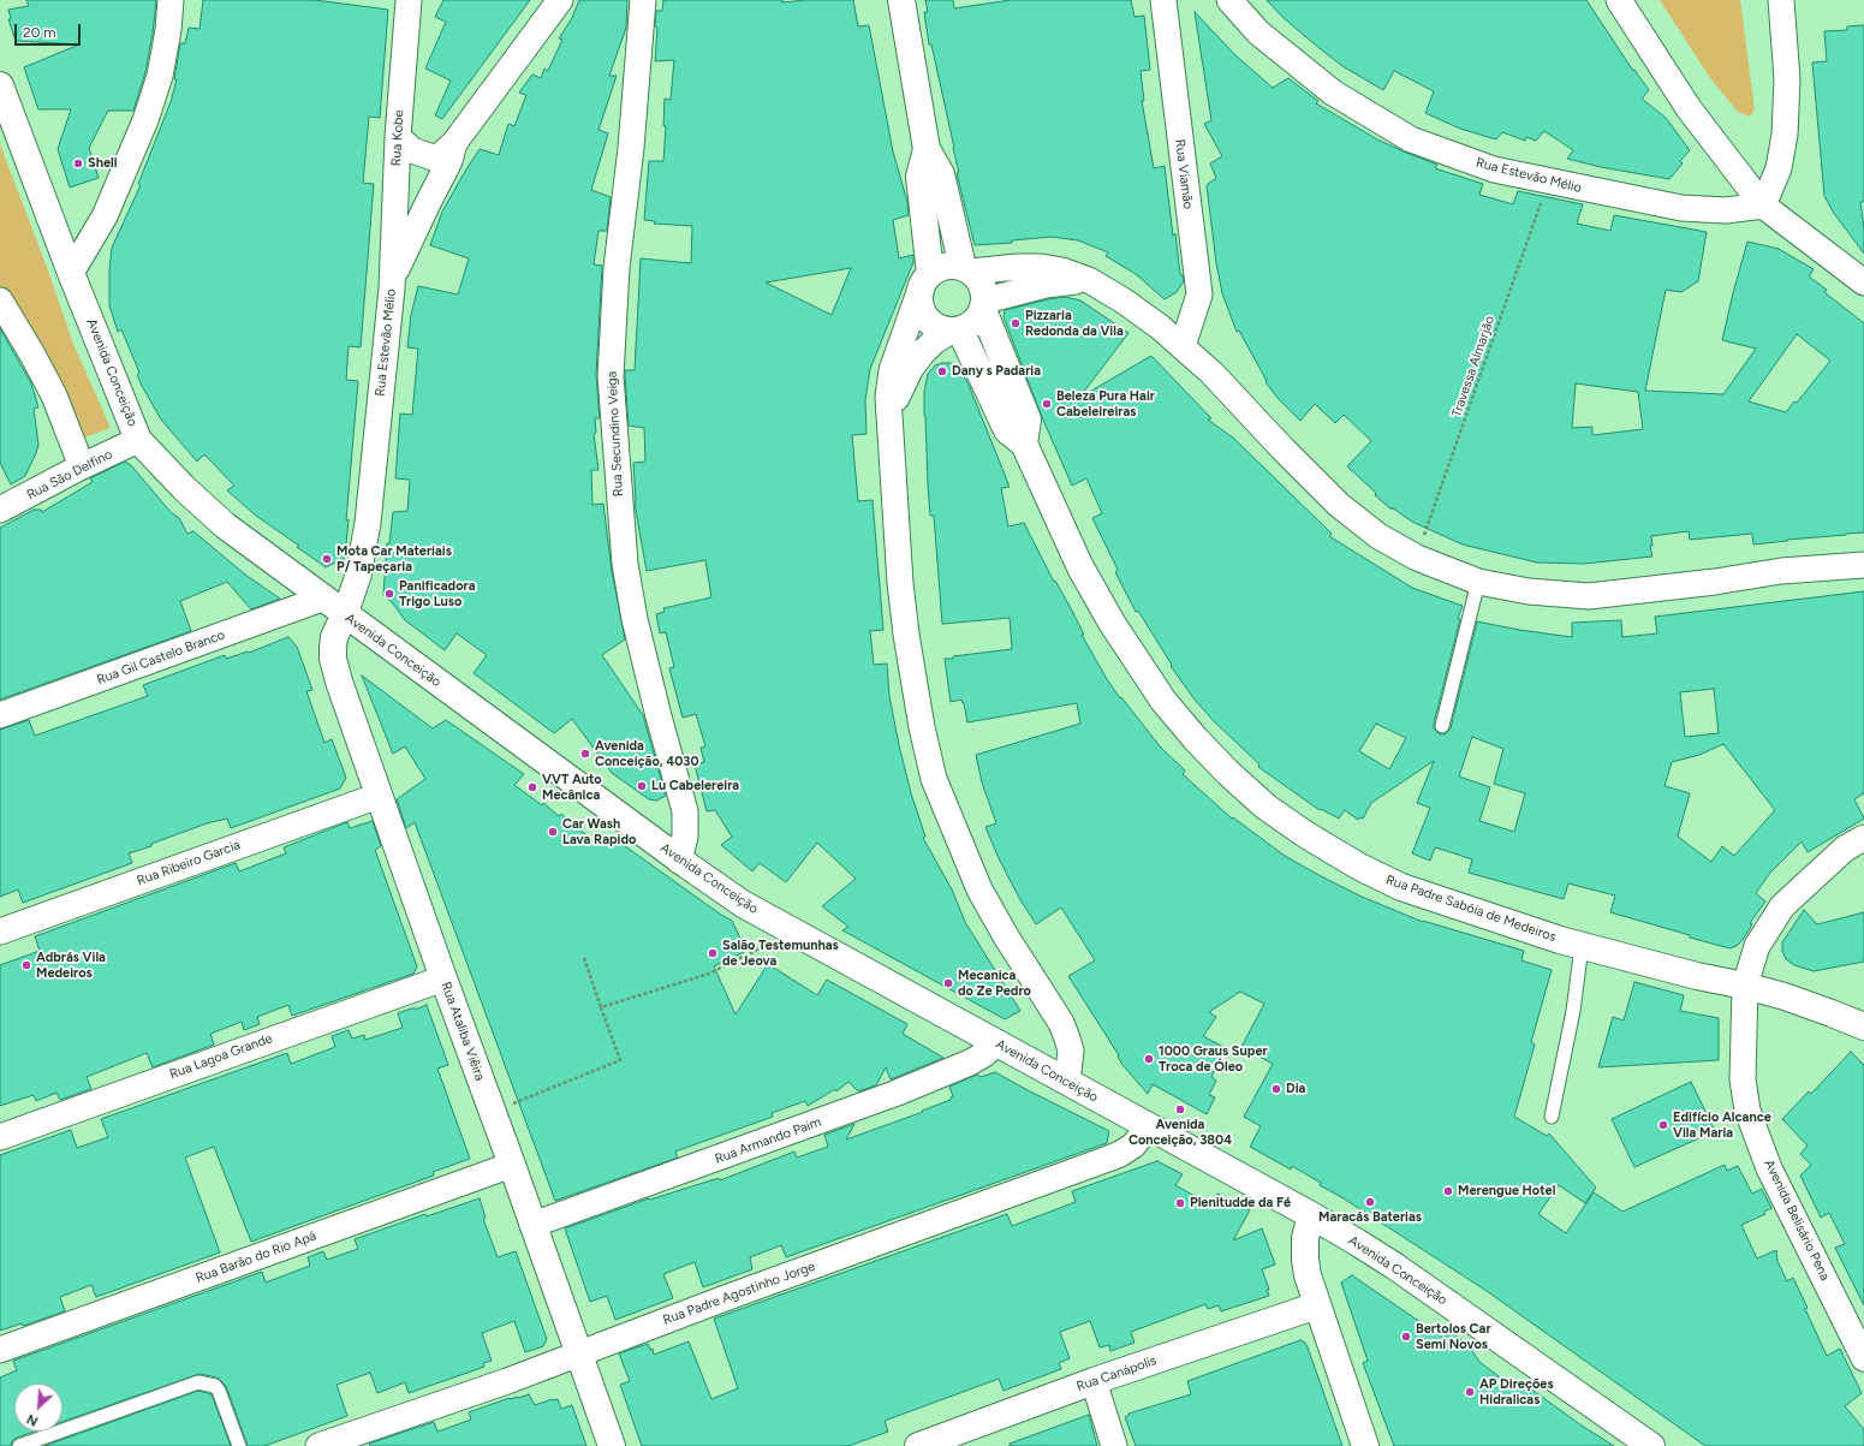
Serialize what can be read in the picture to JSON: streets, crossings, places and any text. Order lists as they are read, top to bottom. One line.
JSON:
{"streets":{"street":["Rua Kobe","Rua Viamão","Rua Estevão Mélio","Avenida Conceição","Rua Secundino Veiga","Rua São Delfino","Rua Gil Castelo Branco","Rua Ribeiro Garcia","Rua Padre Sabóia de Medeiros","Rua Ataliba Viêira","Rua Lagoa Grande","Rua Armando Paim","Avenida Belisário Pena","Rua Barão do Rio Apá","Rua Padre Agostinho Jorge","Rua Canápolis"],"path":["Travessa Almarjão"]},"crossings":[["Rua Kobe","Rua Estevão Mélio"],["Rua Estevão Mélio","Travessa Almarjão"],["Rua Estevão Mélio","Avenida Conceição"],["Rua Estevão Mélio","Rua Ataliba Viêira"],["Avenida Conceição","Rua Secundino Veiga"],["Avenida Conceição","Rua São Delfino"],["Avenida Conceição","Rua Gil Castelo Branco"],["Avenida Conceição","Rua Ataliba Viêira"],["Avenida Conceição","Rua Armando Paim"],["Avenida Conceição","Rua Padre Agostinho Jorge"],["Rua Ribeiro Garcia","Rua Ataliba Viêira"],["Rua Padre Sabóia de Medeiros","Avenida Belisário Pena"],["Rua Ataliba Viêira","Rua Lagoa Grande"],["Rua Ataliba Viêira","Rua Armando Paim"],["Rua Ataliba Viêira","Rua Barão do Rio Apá"],["Rua Ataliba Viêira","Rua Padre Agostinho Jorge"]],"places":["Shell","Pizzaria Redonda da Vila","Dany s Padaria","Beleza Pura Hair Cabeleireiras","Mota Car Materiais P/ Tapeçaria","Panificadora Trigo Luso","Avenida Conceição, 4030","Lu Cabelereira","VVT Auto Mecânica","Car Wash Lava Rapido","Salão Testemunhas de Jeova","Adbrás Vila Medeiros","Mecanica do Ze Pedro","1000 Graus Super Troca de Óleo","Dia","Avenida Conceição, 3804","Edifício Alcance Vila Maria","Merengue Hotel","Maracás Baterias","Plenitudde da Fé","Bertolos Car Semi Novos","AP Direções Hidralicas"],"scale_bar":"20 m","north":"bottom left"}
